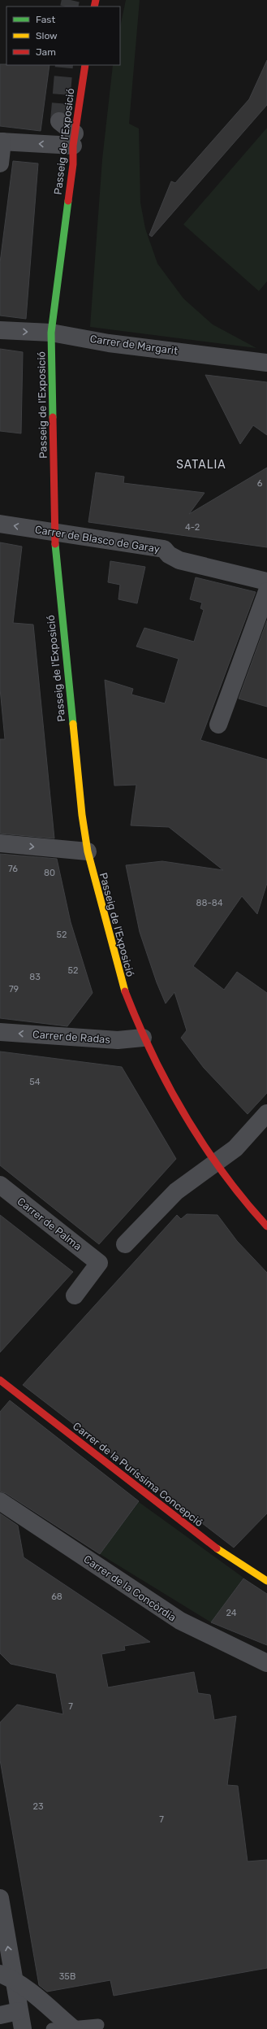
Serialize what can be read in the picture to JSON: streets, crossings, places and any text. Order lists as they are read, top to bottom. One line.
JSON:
{"streets":{"street":["Passeig de l'Exposició","Carrer de Margarit","Carrer de Blasco de Garay","Carrer de Radas","Carrer de Palma","Carrer de la Puríssima Concepció","Carrer de la Concòrdia"]},"crossings":[["Passeig de l'Exposició","Carrer de Margarit"],["Passeig de l'Exposició","Carrer de Blasco de Garay"],["Passeig de l'Exposició","Carrer de Radas"]],"one_way":["Carrer de Radas"],"districts":["SATALIA"],"house_numbers":["6","4-2","76","80","88-84","52","52","83","79","54","68","24","7","23","7","35B"],"legend":["Fast","Slow","Jam"]}
